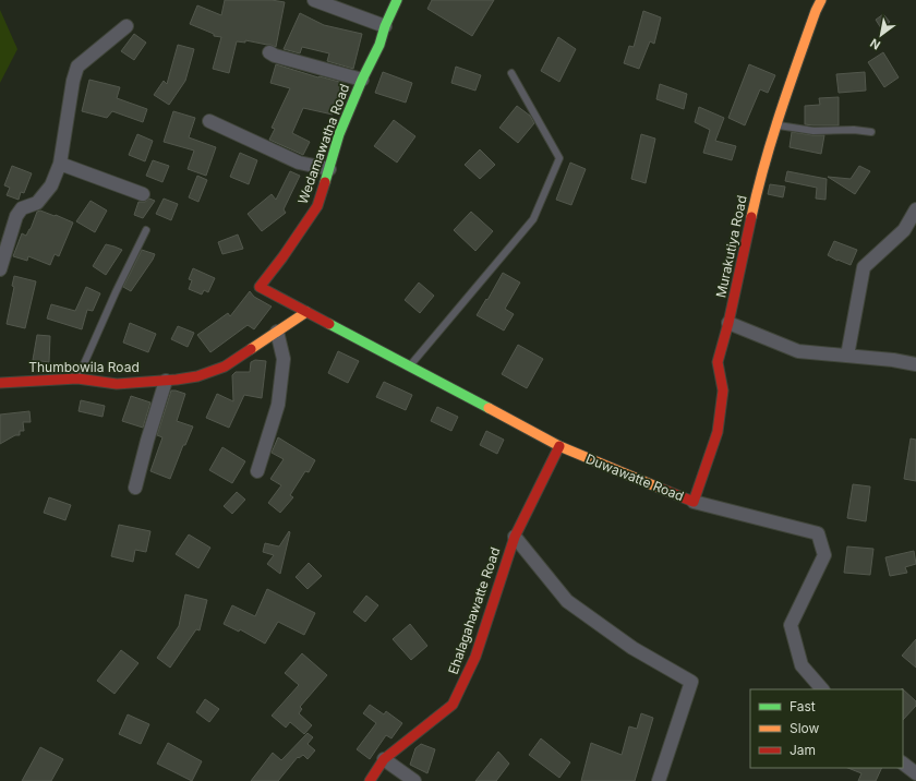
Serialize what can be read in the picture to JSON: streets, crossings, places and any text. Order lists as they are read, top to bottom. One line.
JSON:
{"streets":{"street":["Wedamawatha Road","Murakutiya Road","Thumbowila Road","Duwawatte Road","Ehalagahawatte Road"]},"crossings":[["Wedamawatha Road","Thumbowila Road"],["Wedamawatha Road","Duwawatte Road"],["Murakutiya Road","Duwawatte Road"],["Thumbowila Road","Duwawatte Road"],["Duwawatte Road","Ehalagahawatte Road"]],"legend":["Fast","Slow","Jam"],"north":"bottom left"}
